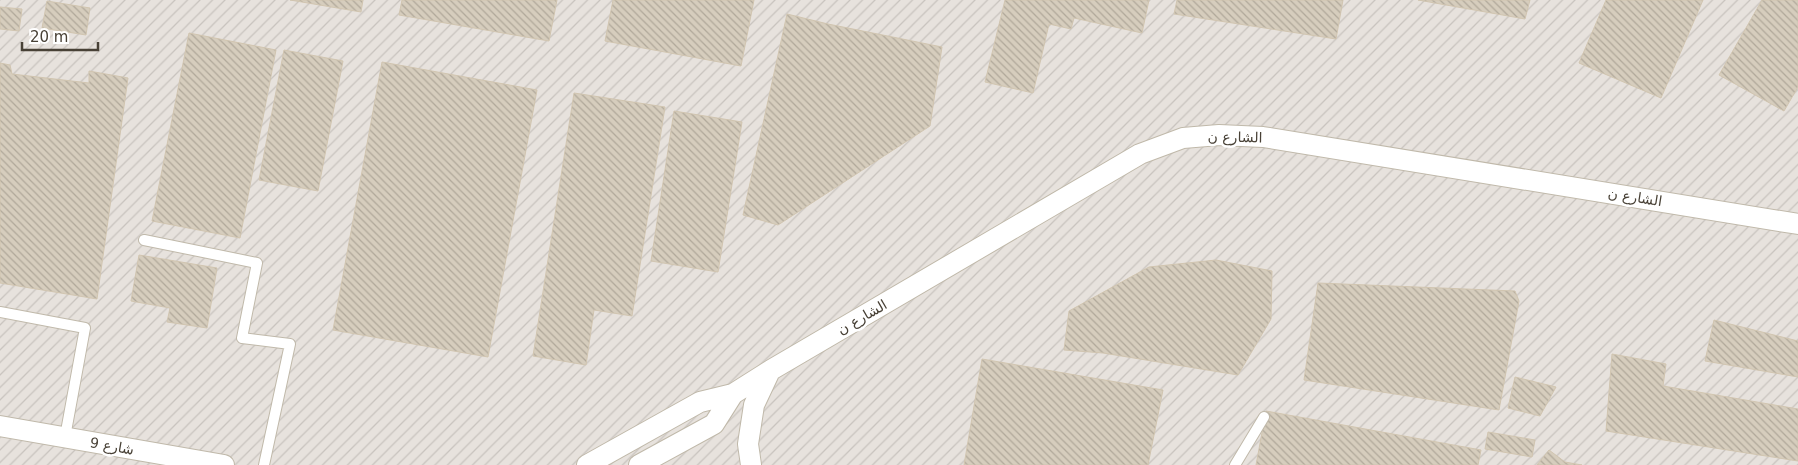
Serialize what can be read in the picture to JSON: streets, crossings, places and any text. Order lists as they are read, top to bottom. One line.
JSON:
{"streets":{"street":["الشارع ن","شارع 9"]},"scale_bar":"20 m"}
